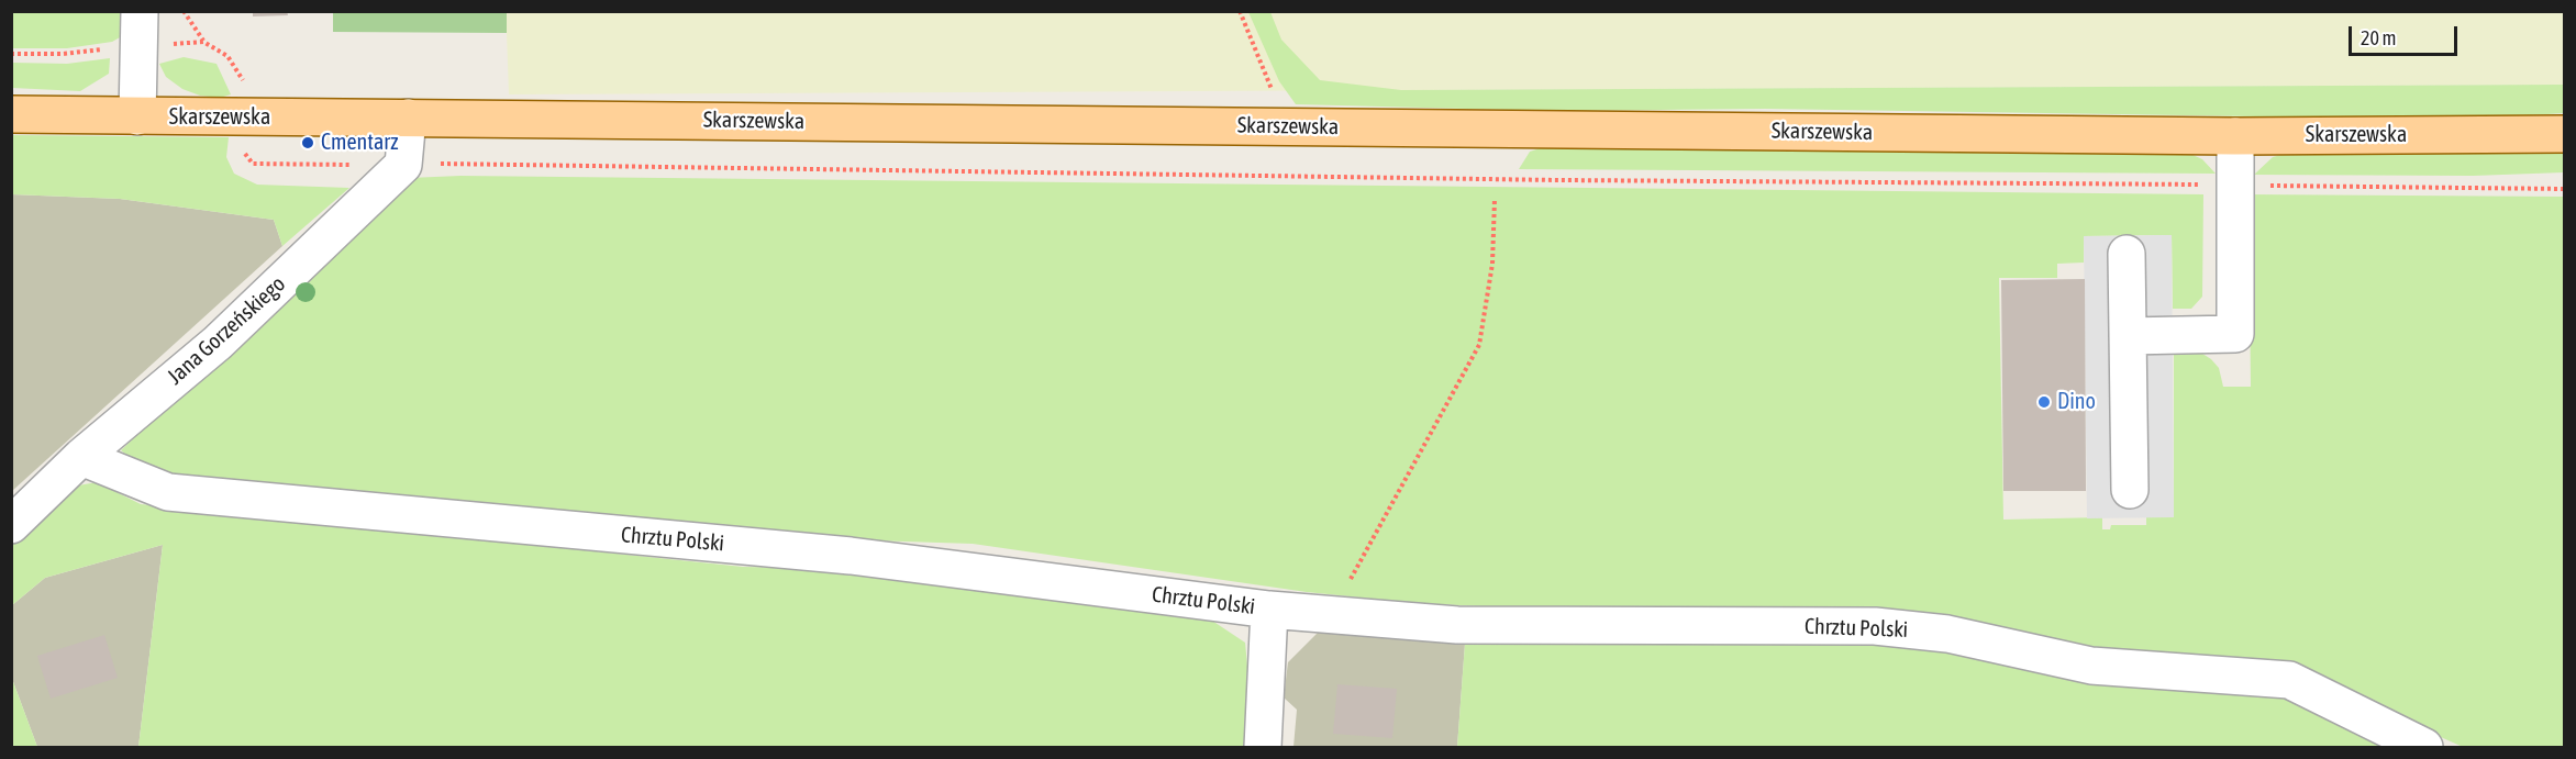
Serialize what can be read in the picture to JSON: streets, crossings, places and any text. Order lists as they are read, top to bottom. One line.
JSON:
{"streets":{"main road":["Skarszewska"],"street":["Jana Gorzeńskiego","Chrztu Polski"]},"crossings":[["Jana Gorzeńskiego","Chrztu Polski"]],"places":["Cmentarz","Dino"],"scale_bar":"20 m"}
